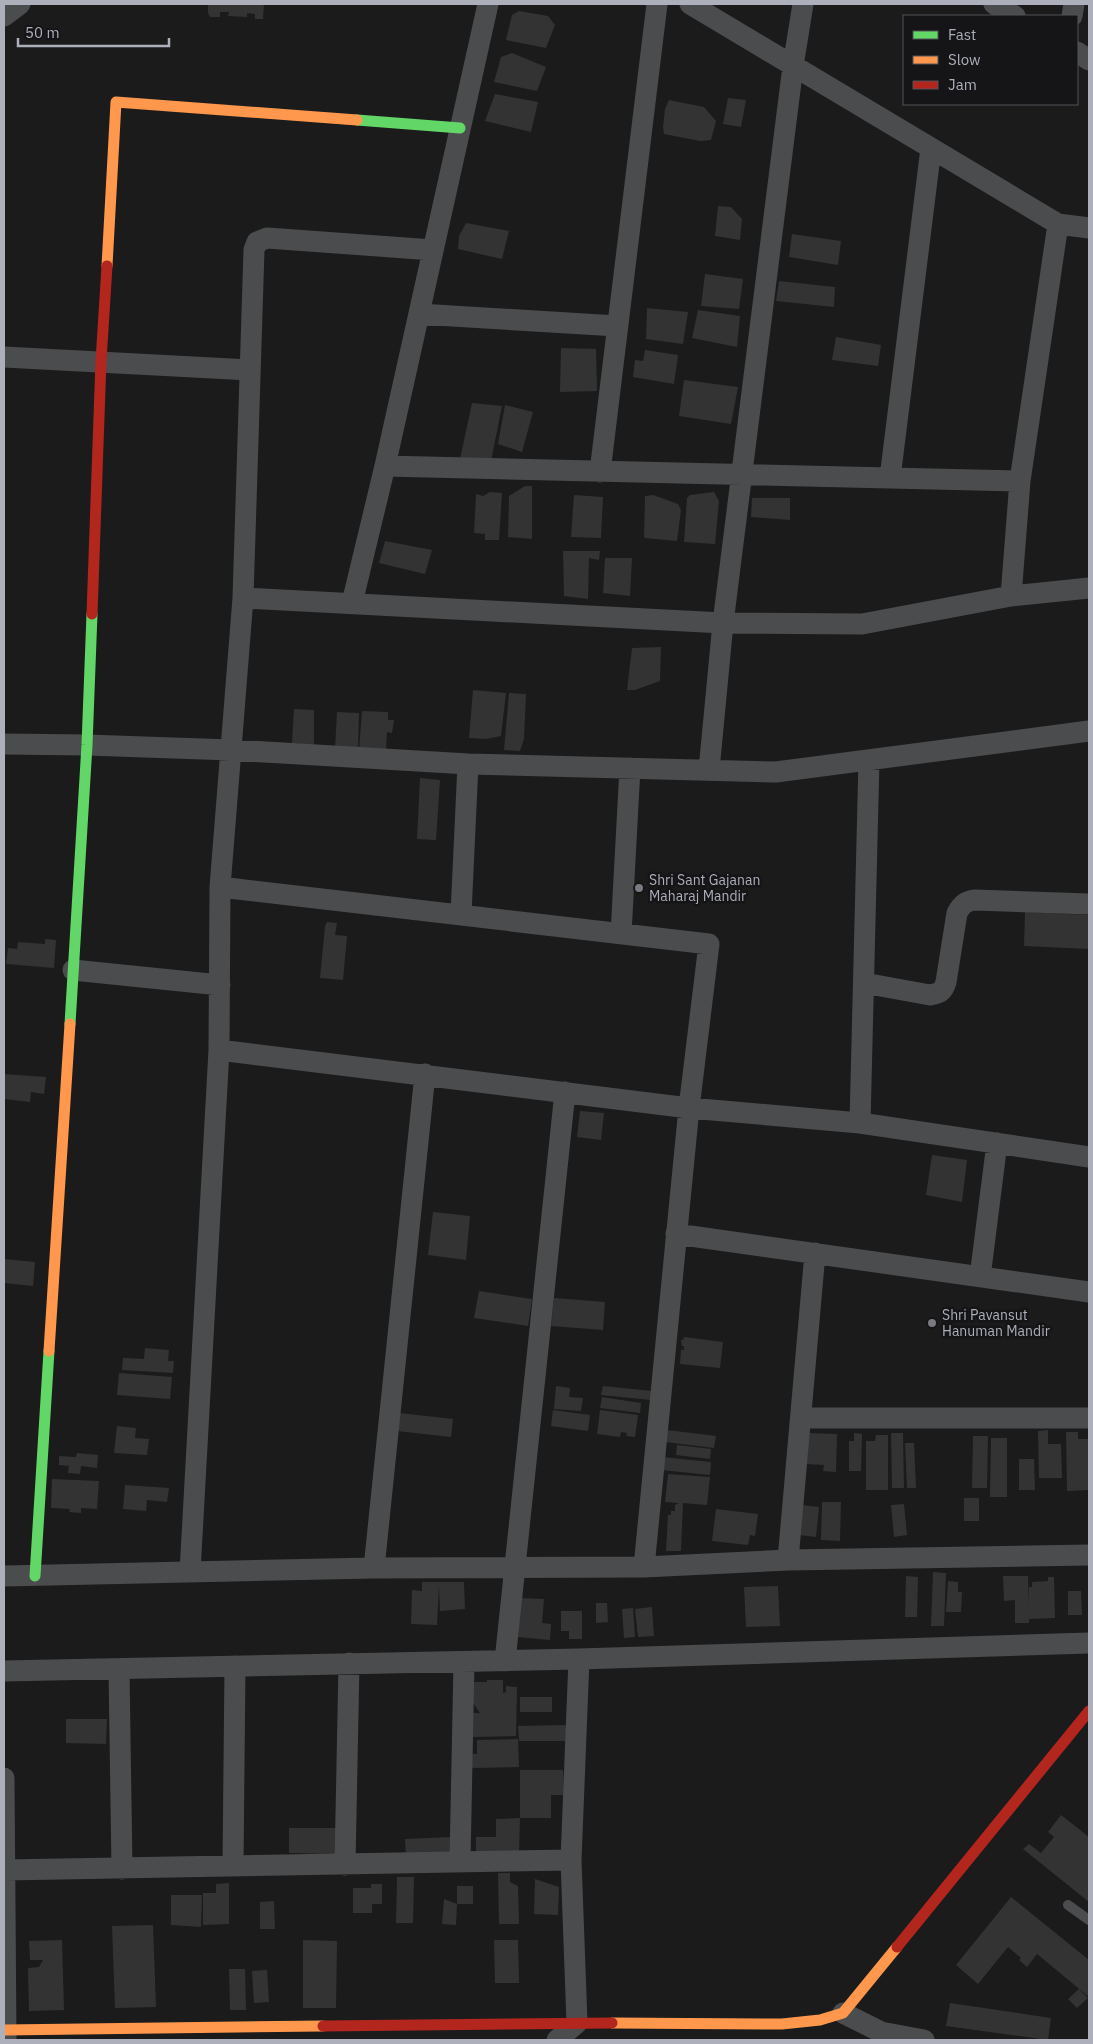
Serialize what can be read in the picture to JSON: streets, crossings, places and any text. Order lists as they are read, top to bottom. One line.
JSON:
{"places":["Shri Sant Gajanan Maharaj Mandir","Shri Pavansut Hanuman Mandir"],"legend":["Fast","Slow","Jam"],"scale_bar":"50 m"}
